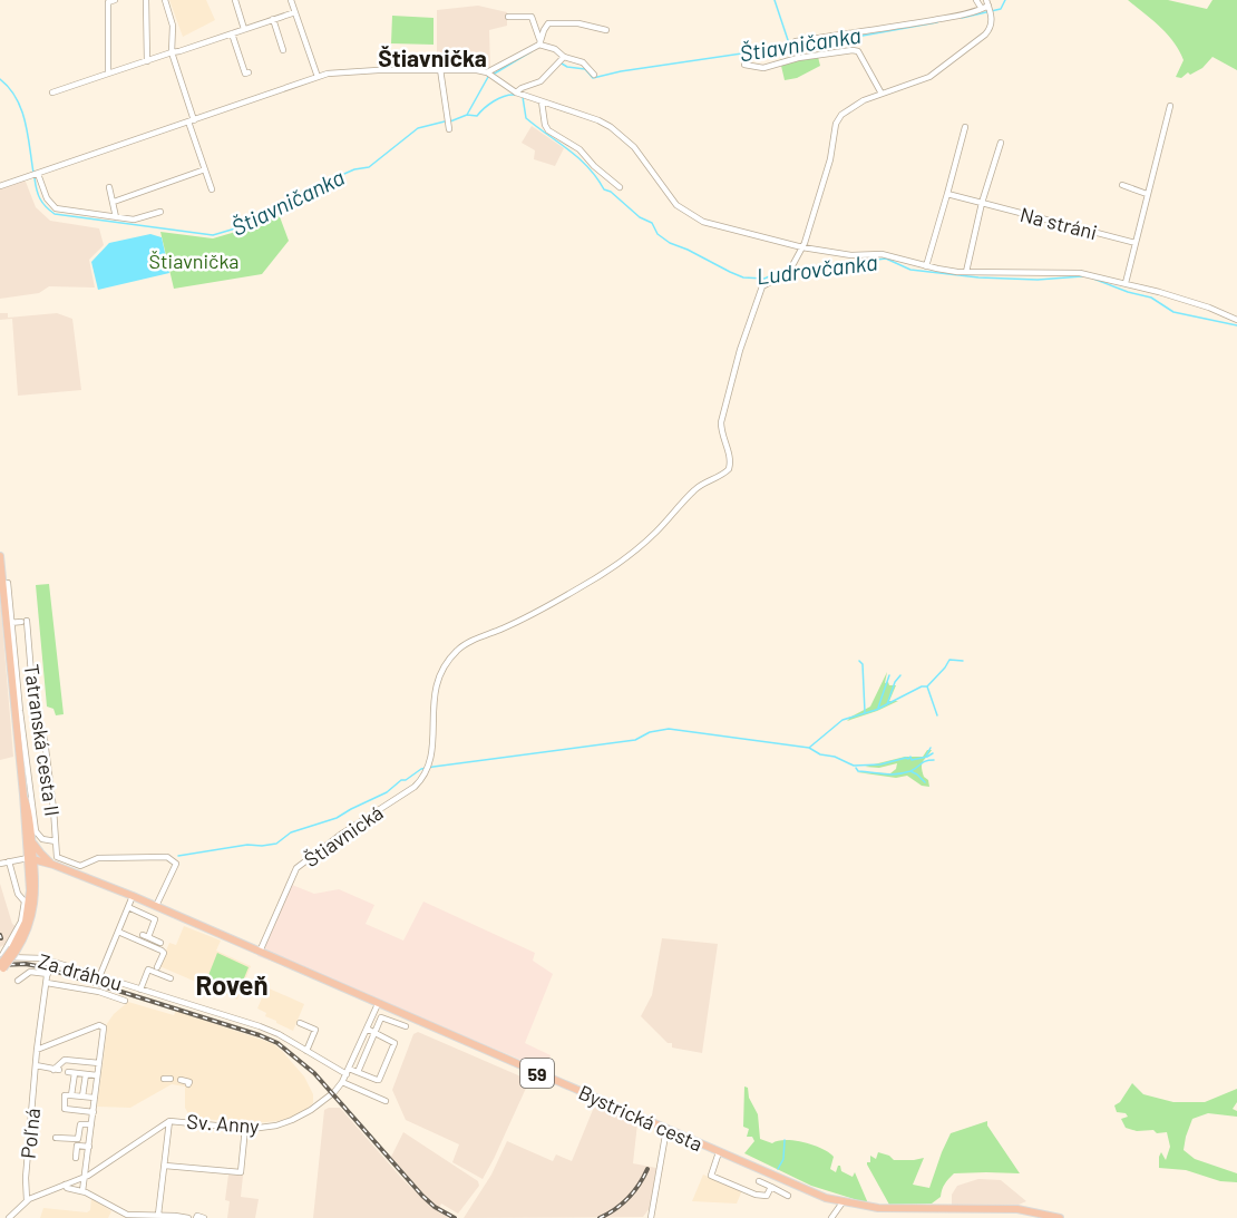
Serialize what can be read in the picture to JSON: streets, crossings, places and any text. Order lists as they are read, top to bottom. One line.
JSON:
{"streets":{"main road":["59","Bystrická cesta"],"street":["Na stráni","Tatranská cesta II","Štiavnická","Za dráhou","Sv. Anny","Poľná"]},"crossings":[["Tatranská cesta II","Bystrická cesta"],["Štiavnická","Bystrická cesta"],["Za dráhou","Poľná"]],"districts":["Štiavnička","Roveň"],"water":["Štiavničanka","Ludrovčanka"],"parks":["Štiavnička"]}
